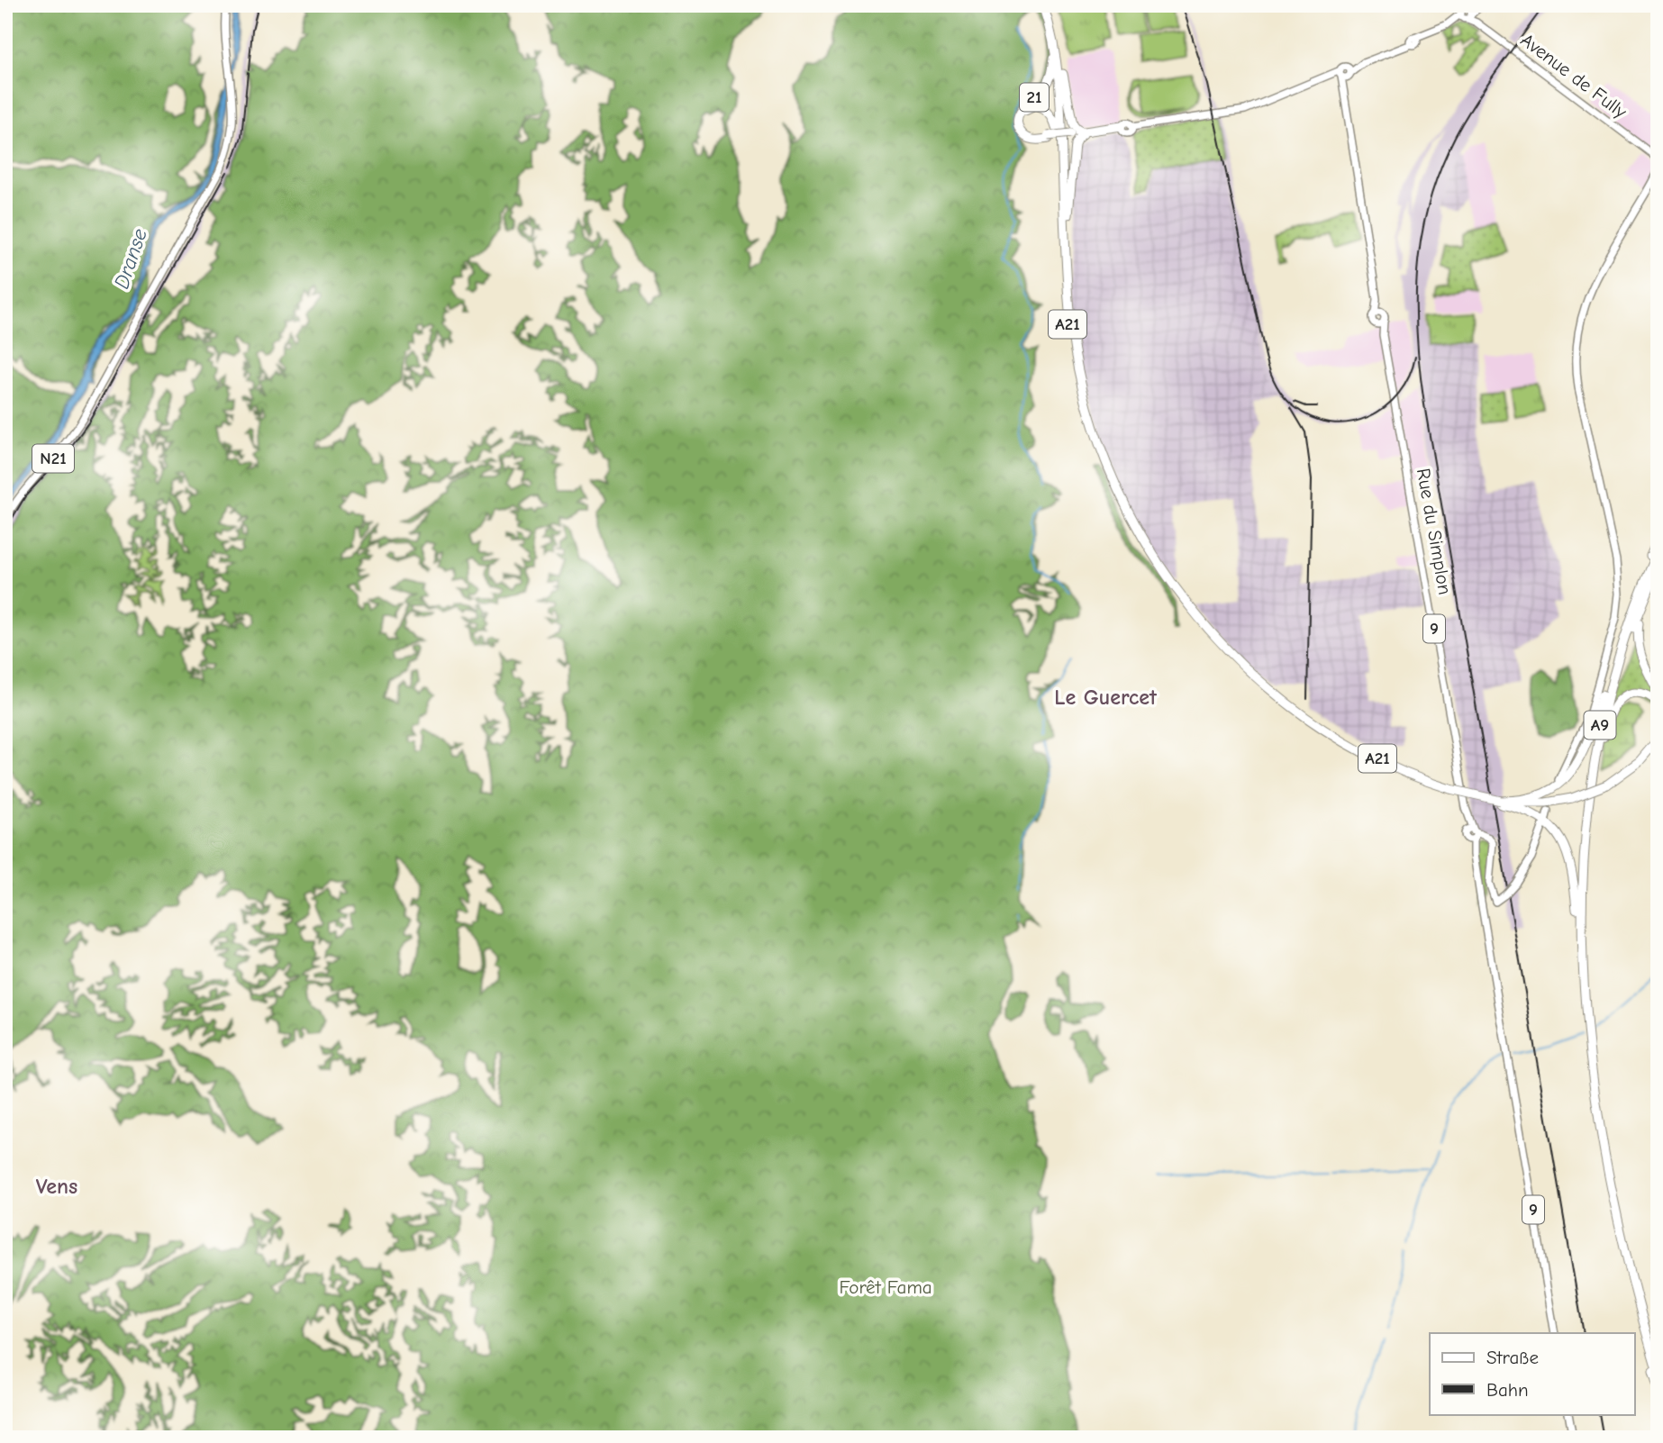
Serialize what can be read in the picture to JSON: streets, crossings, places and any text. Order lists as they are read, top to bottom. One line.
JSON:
{"streets":{"highway":["21","A21","A9"],"main road":["Avenue de Fully","N21","Rue du Simplon","9"]},"crossings":[["21","A21"],["A21","A9"]],"districts":["Le Guercet","Vens"],"water":["Dranse"],"parks":["Forêt Fama"],"legend":["Straße","Bahn"]}
